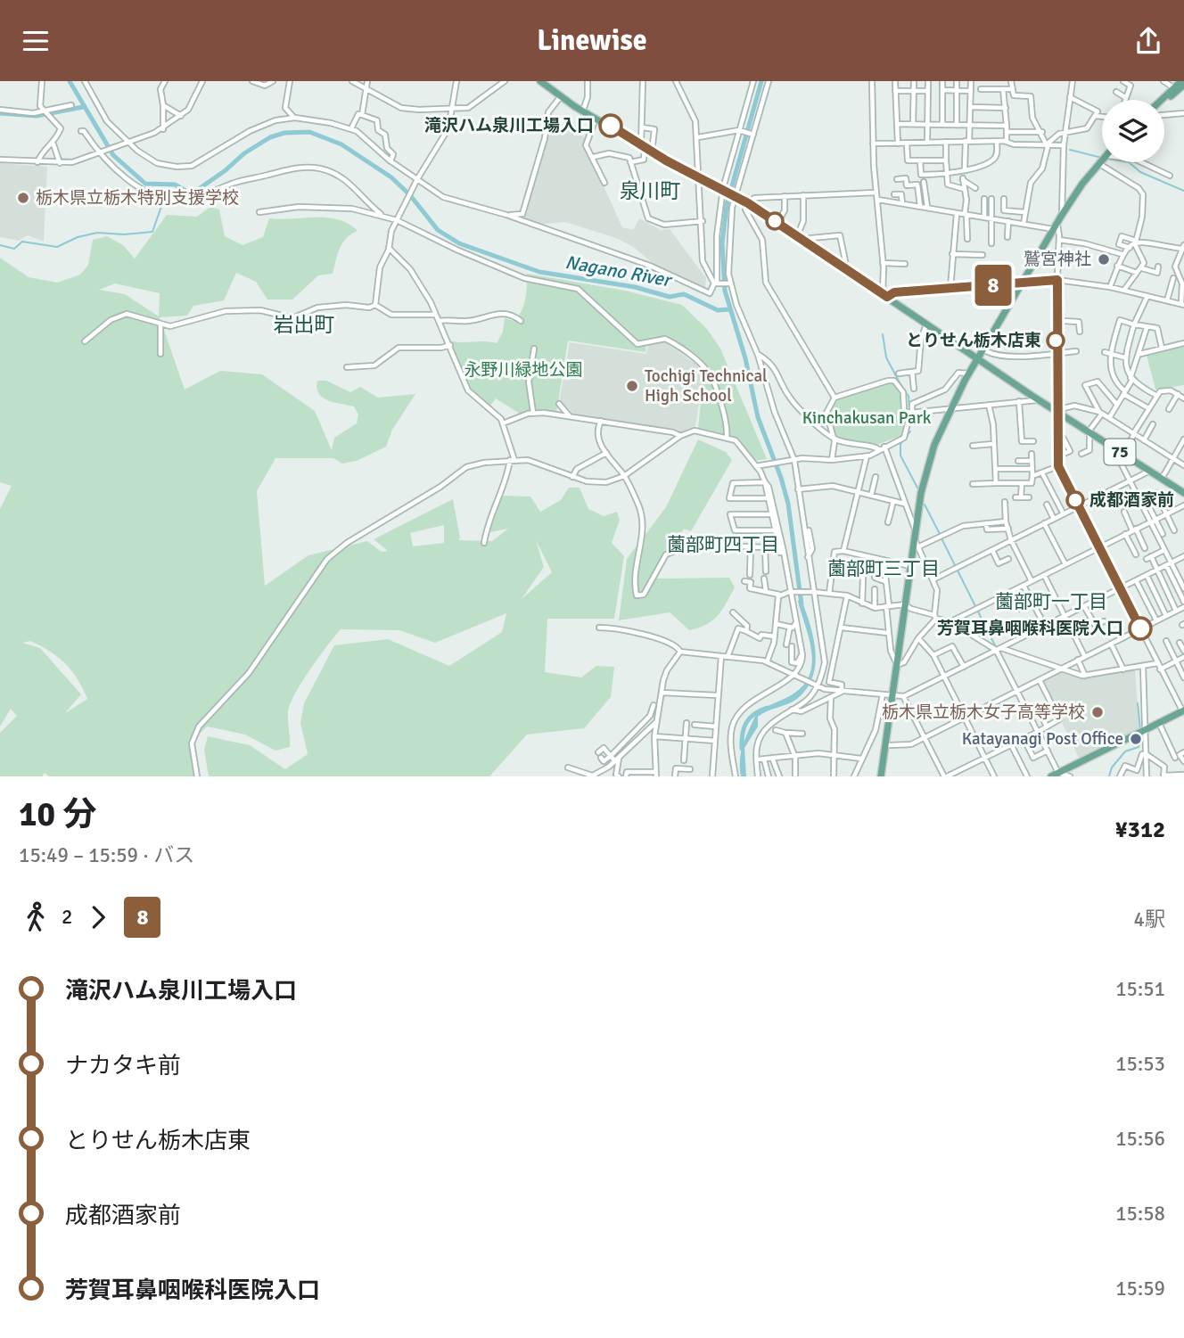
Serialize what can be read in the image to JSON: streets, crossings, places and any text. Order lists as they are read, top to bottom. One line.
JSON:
{"streets":{"main road":["75"]},"districts":["泉川町","岩出町","薗部町四丁目","薗部町三丁目","薗部町一丁目"],"water":["Nagano River"],"parks":["永野川緑地公園","Kinchakusan Park"],"places":["滝沢ハム泉川工場入口","栃木県立栃木特別支援学校","鷲宮神社","とりせん栃木店東","Tochigi Technical High School","成都酒家前","芳賀耳鼻咽喉科医院入口","栃木県立栃木女子高等学校","Katayanagi Post Office"],"lines":["bus line 8"],"page":{"header":"Linewise","on_map":"8","heading":["10 分","15:49 – 15:59 · バス","¥312"],"legs":["2","8","4駅"],"list":[{"name":"滝沢ハム泉川工場入口","value":"15:51"},{"name":"ナカタキ前","value":"15:53"},{"name":"とりせん栃木店東","value":"15:56"},{"name":"成都酒家前","value":"15:58"},{"name":"芳賀耳鼻咽喉科医院入口","value":"15:59"}]}}
